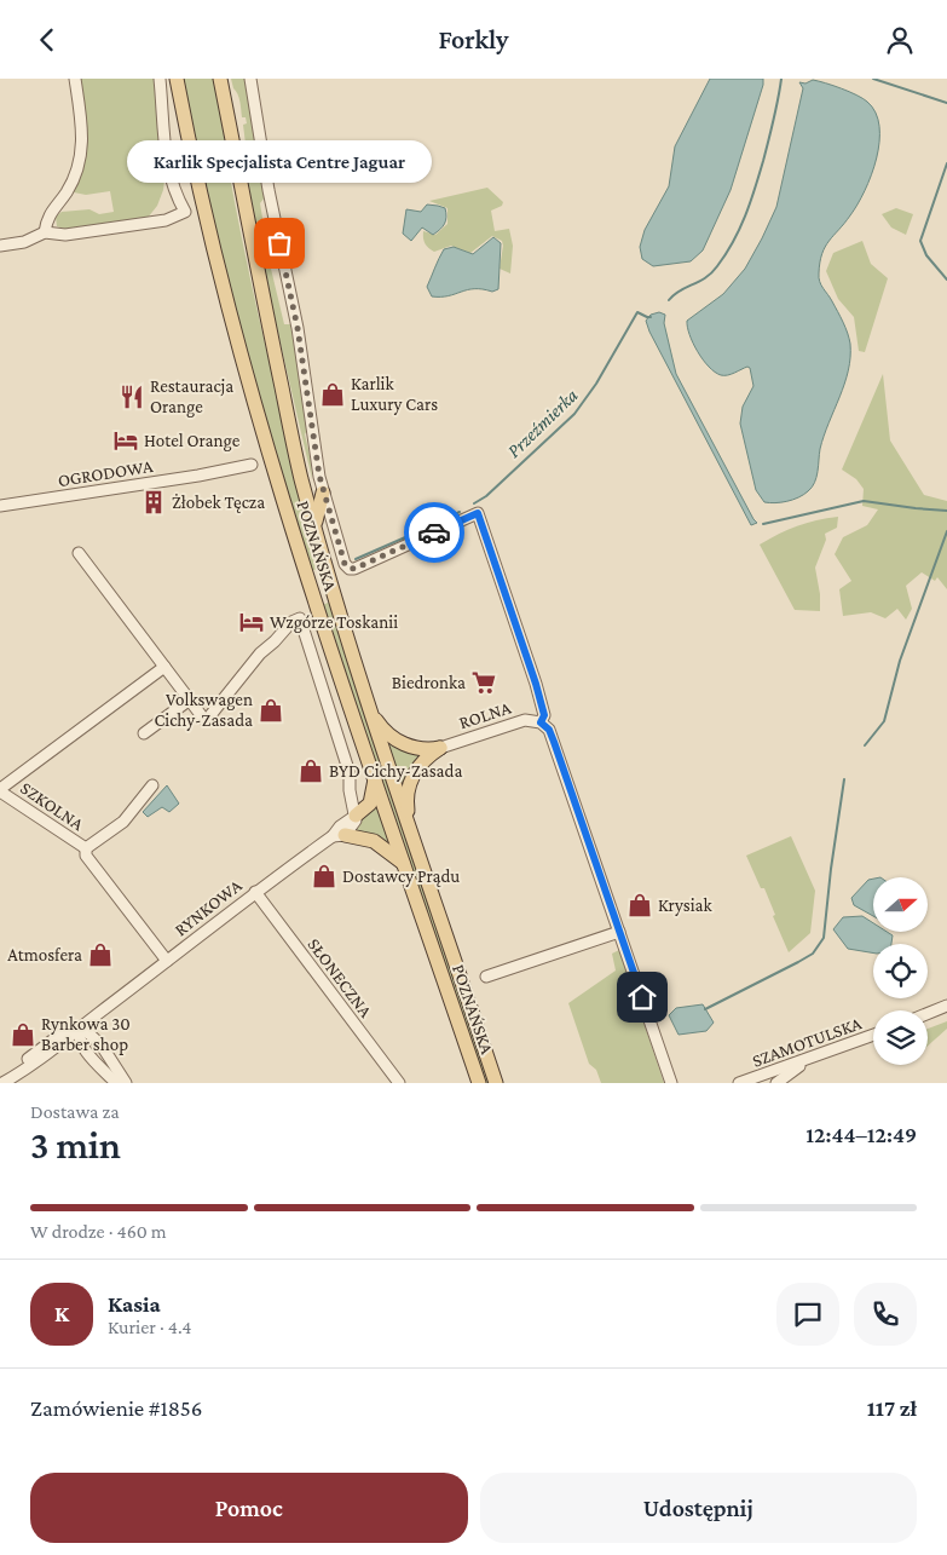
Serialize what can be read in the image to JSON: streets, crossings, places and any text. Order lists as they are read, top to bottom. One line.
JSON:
{"streets":{"main road":["POZNAŃSKA"],"street":["OGRODOWA","ROLNA","SZKOLNA","RYNKOWA","SŁONECZNA","SZAMOTULSKA"]},"crossings":[["POZNAŃSKA","ROLNA"],["RYNKOWA","SŁONECZNA"]],"water":["Przeźmierka"],"places":{"other":["Karlik Specjalista Centre Jaguar"],"shop":["Karlik Luxury Cars","Volkswagen Cichy-Zasada","BYD Cichy-Zasada","Dostawcy Prądu","Krysiak","Atmosfera","Rynkowa 30 Barber shop"],"restaurant":["Restauracja Orange"],"hotel":["Hotel Orange","Wzgórze Toskanii"],"building":["Żłobek Tęcza"],"supermarket":["Biedronka"]},"north":"right","page":{"header":"Forkly","bubble":"Karlik Specjalista Centre Jaguar","heading":["3 min","Dostawa za","12:44–12:49"],"panel":["Kasia","Kurier · 4.4","Zamówienie #1856","117 zł"],"bar":"W drodze · 460 m","round":"K","buttons":["Pomoc","Udostępnij"]}}
